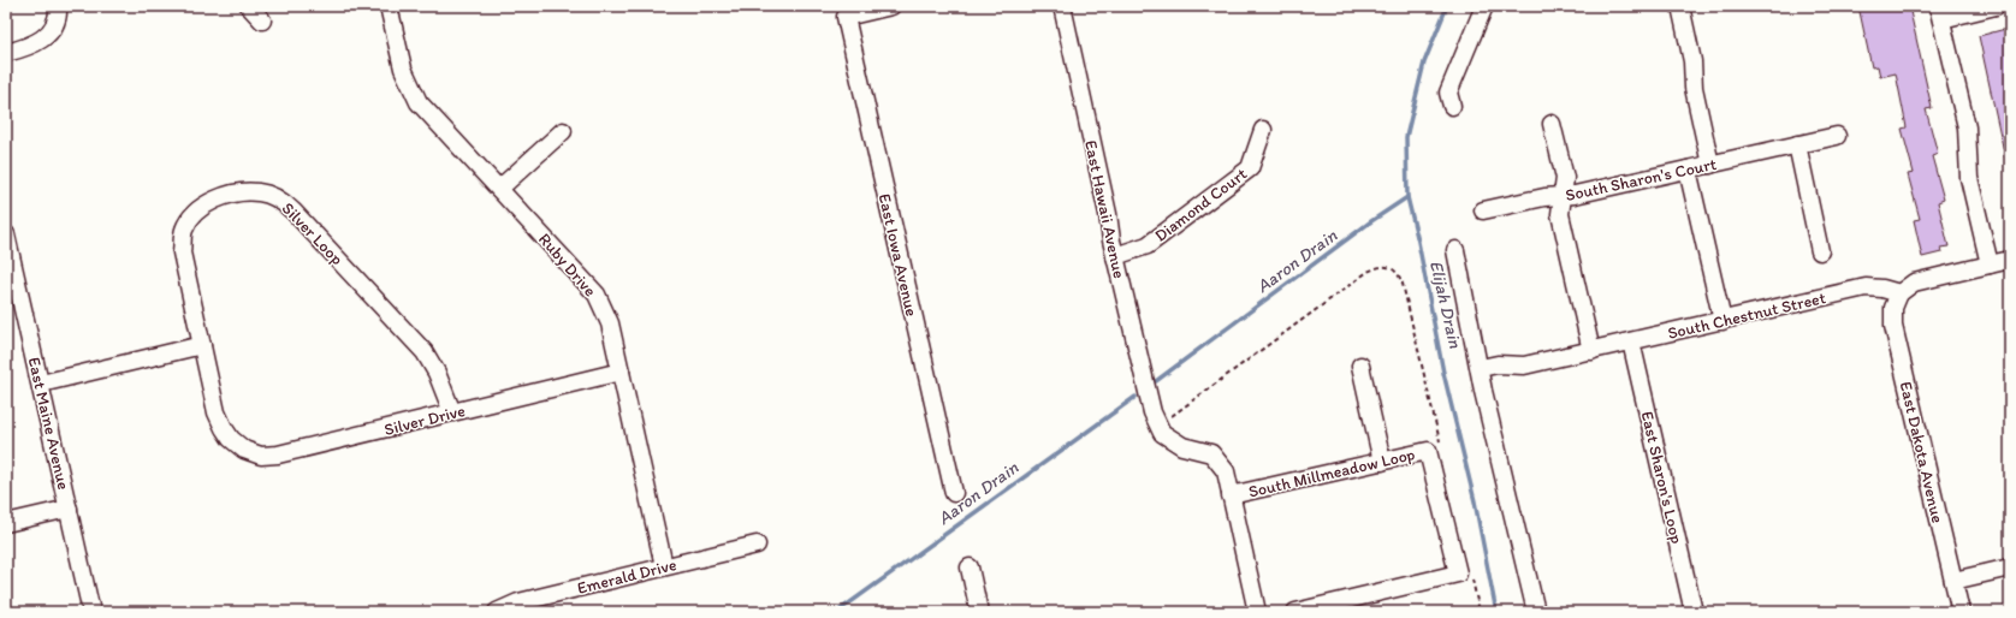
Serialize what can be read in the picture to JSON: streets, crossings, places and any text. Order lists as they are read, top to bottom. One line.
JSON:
{"streets":{"street":["South Sharon's Court","Diamond Court","East Hawaii Avenue","Silver Loop","East Iowa Avenue","Ruby Drive","South Chestnut Street","Silver Drive","East Maine Avenue","East Dakota Avenue","South Millmeadow Loop","East Sharon's Loop","Emerald Drive"]},"crossings":[["Diamond Court","East Hawaii Avenue"],["East Hawaii Avenue","South Millmeadow Loop"],["Silver Loop","Silver Drive"],["Ruby Drive","Silver Drive"],["Ruby Drive","Emerald Drive"],["South Chestnut Street","East Dakota Avenue"],["South Chestnut Street","East Sharon's Loop"]],"water":["Aaron Drain","Elijah Drain"]}
